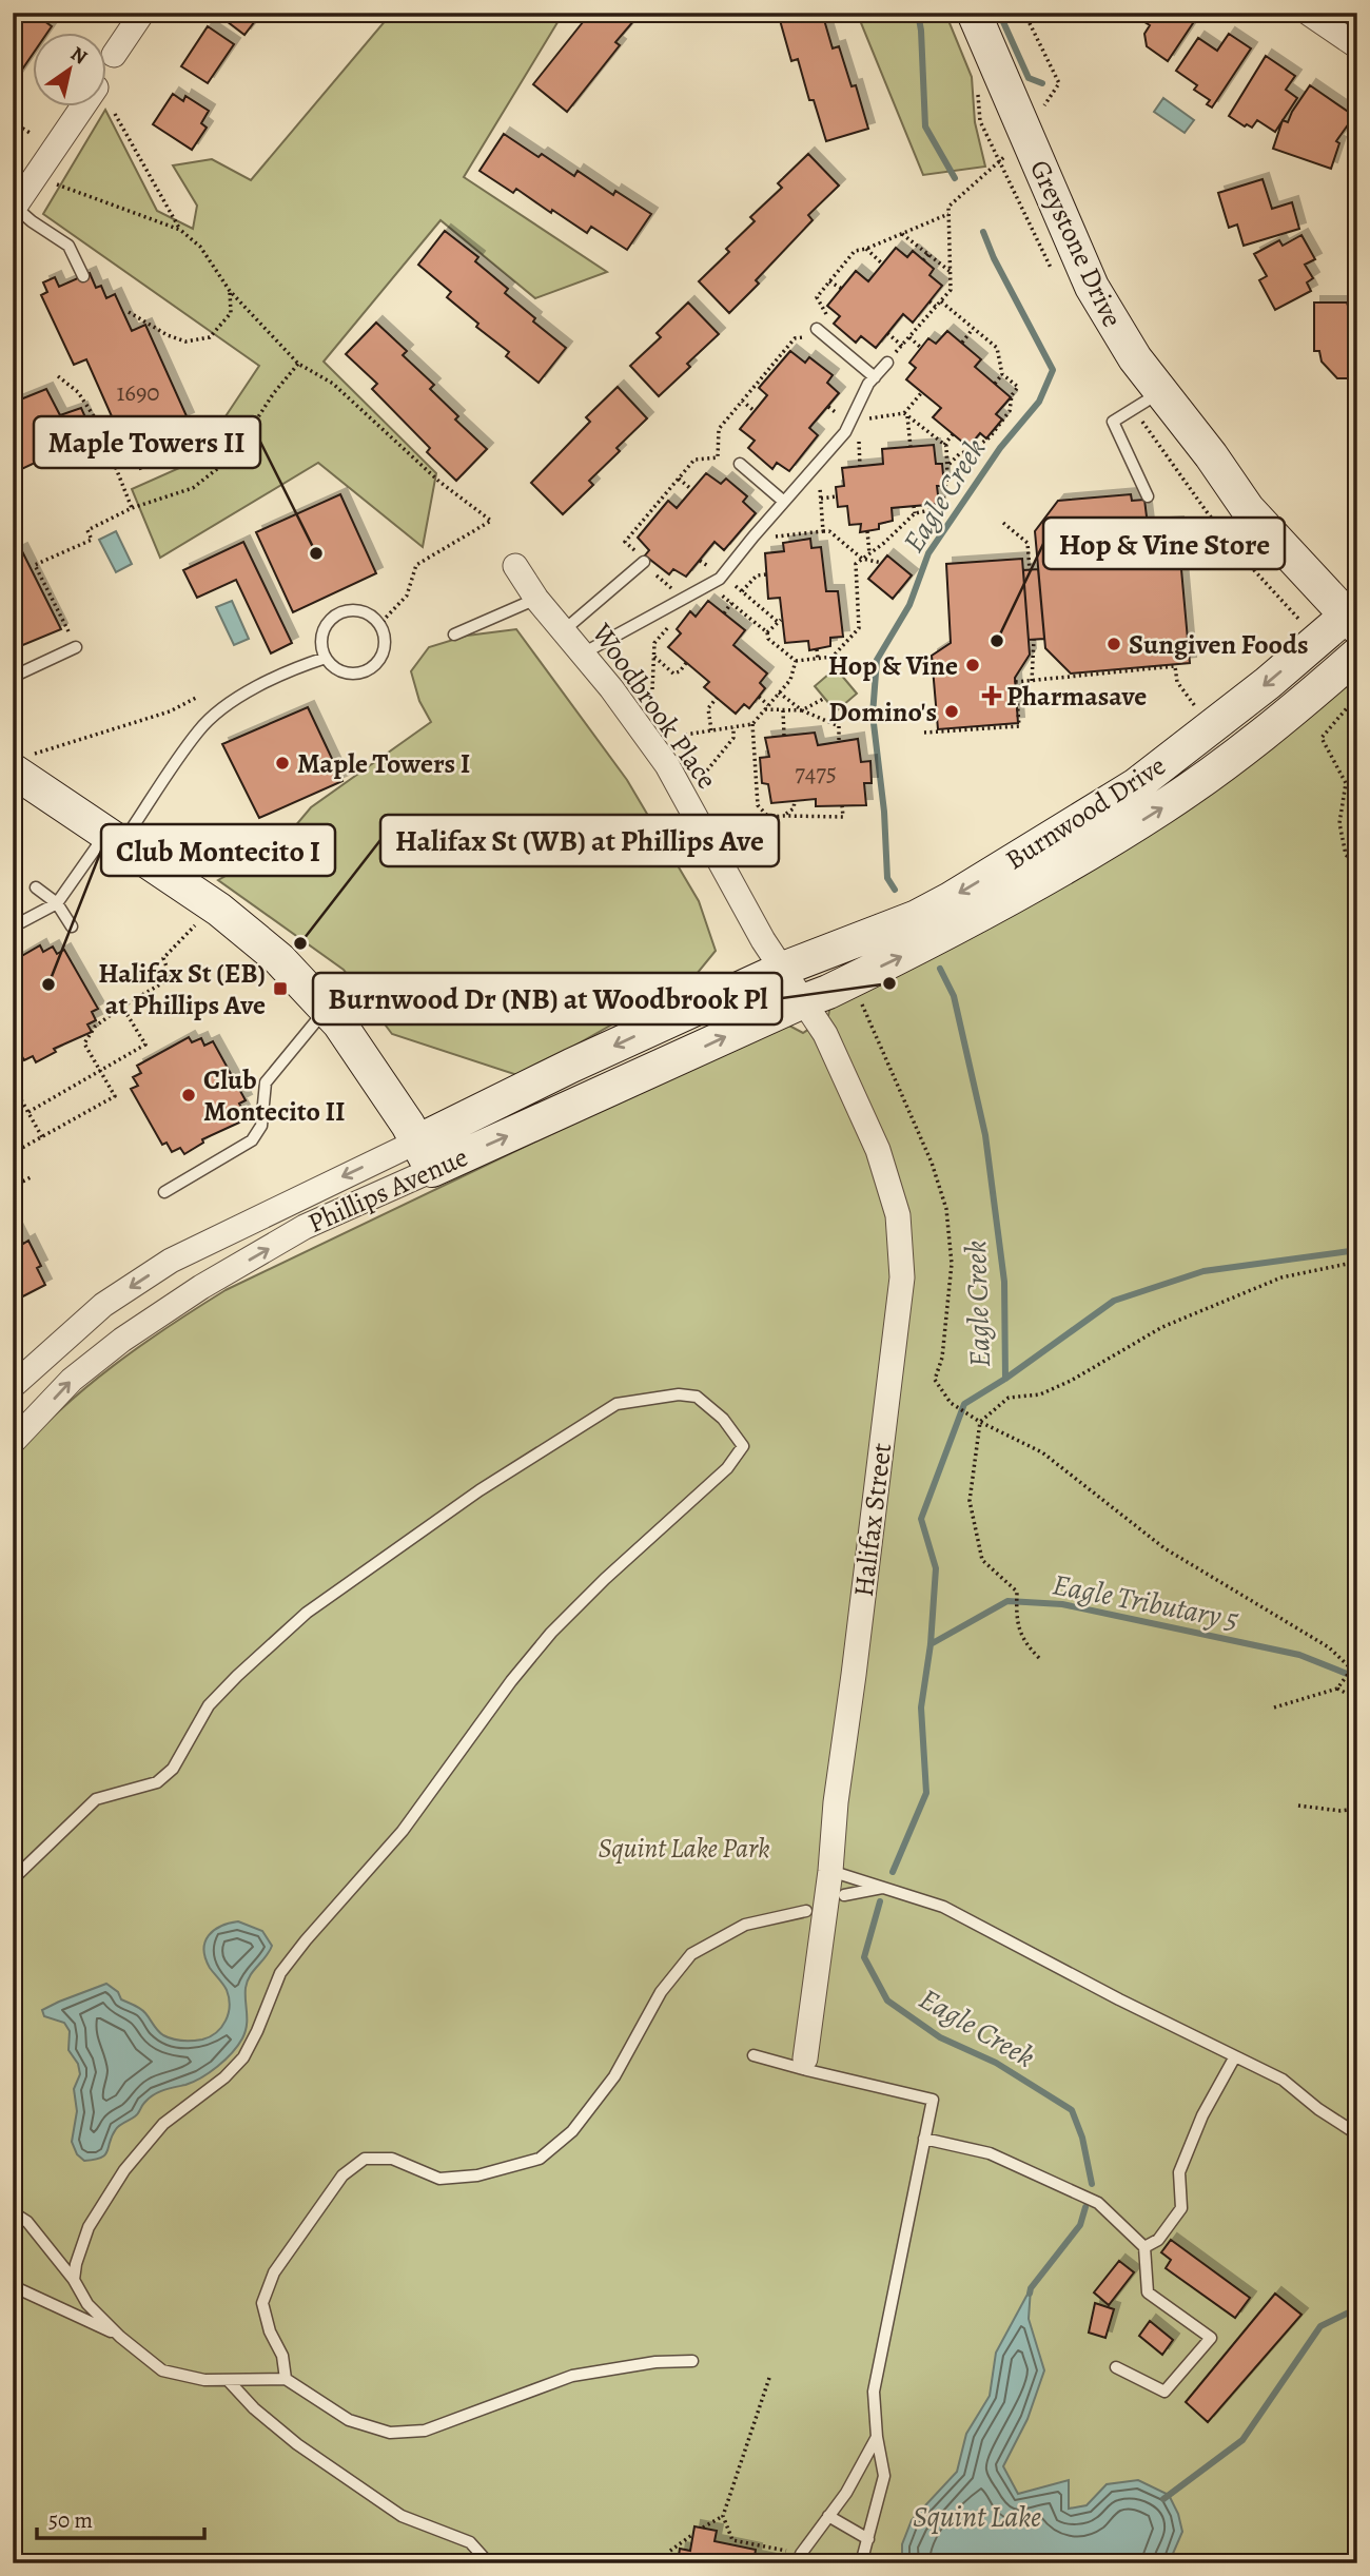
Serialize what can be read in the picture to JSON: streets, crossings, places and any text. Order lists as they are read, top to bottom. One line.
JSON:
{"streets":{"street":["Greystone Drive","Woodbrook Place","Burnwood Drive","Phillips Avenue","Halifax Street"]},"crossings":[["Greystone Drive","Burnwood Drive"],["Woodbrook Place","Burnwood Drive"],["Woodbrook Place","Phillips Avenue"],["Woodbrook Place","Halifax Street"],["Burnwood Drive","Phillips Avenue"],["Burnwood Drive","Halifax Street"],["Phillips Avenue","Halifax Street"]],"water":["Eagle Creek","Eagle Tributary 5","Squint Lake"],"parks":["Squint Lake Park"],"places":{"other":["Maple Towers II","Hop & Vine Store","Sungiven Foods","Hop & Vine","Domino's","Maple Towers I","Halifax St (WB) at Phillips Ave","Burnwood Dr (NB) at Woodbrook Pl","Club Montecito I","Club Montecito II"],"health":["Pharmasave"],"transit":["Halifax St (EB) at Phillips Ave"]},"house_numbers":["1690","7475"],"scale_bar":"50 m","north":"top right"}
